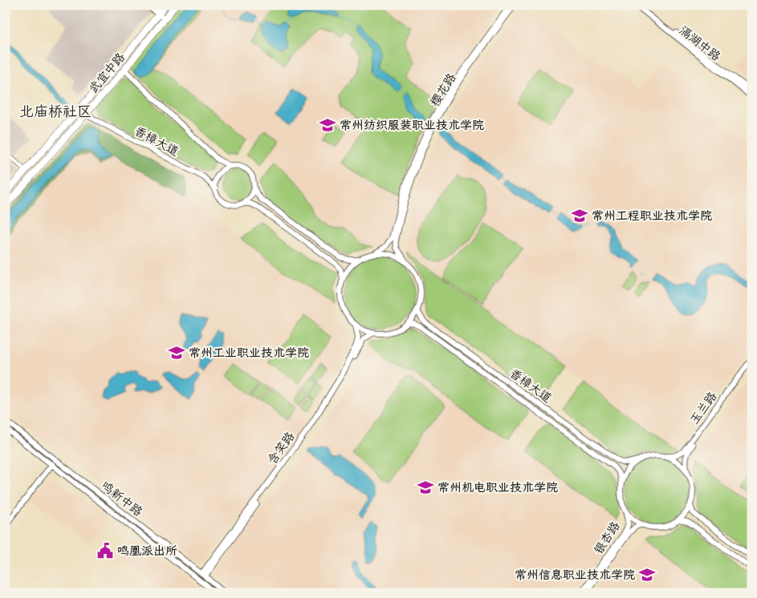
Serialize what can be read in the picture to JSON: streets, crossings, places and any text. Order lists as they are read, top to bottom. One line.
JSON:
{"streets":{"main road":["武宜中路"],"street":["滆湖中路","樱花路","香樟大道","玉兰路","含笑路","鸣新中路","银杏路"]},"crossings":[["武宜中路","香樟大道"],["樱花路","香樟大道"],["樱花路","含笑路"],["香樟大道","玉兰路"],["香樟大道","含笑路"],["香樟大道","银杏路"],["玉兰路","银杏路"],["含笑路","鸣新中路"]],"districts":["北庙桥社区"],"places":{"school or university":["常州纺织服装职业技术学院","常州工程职业技术学院","常州工业职业技术学院","常州机电职业技术学院","常州信息职业技术学院"],"public building":["鸣凰派出所"]}}
